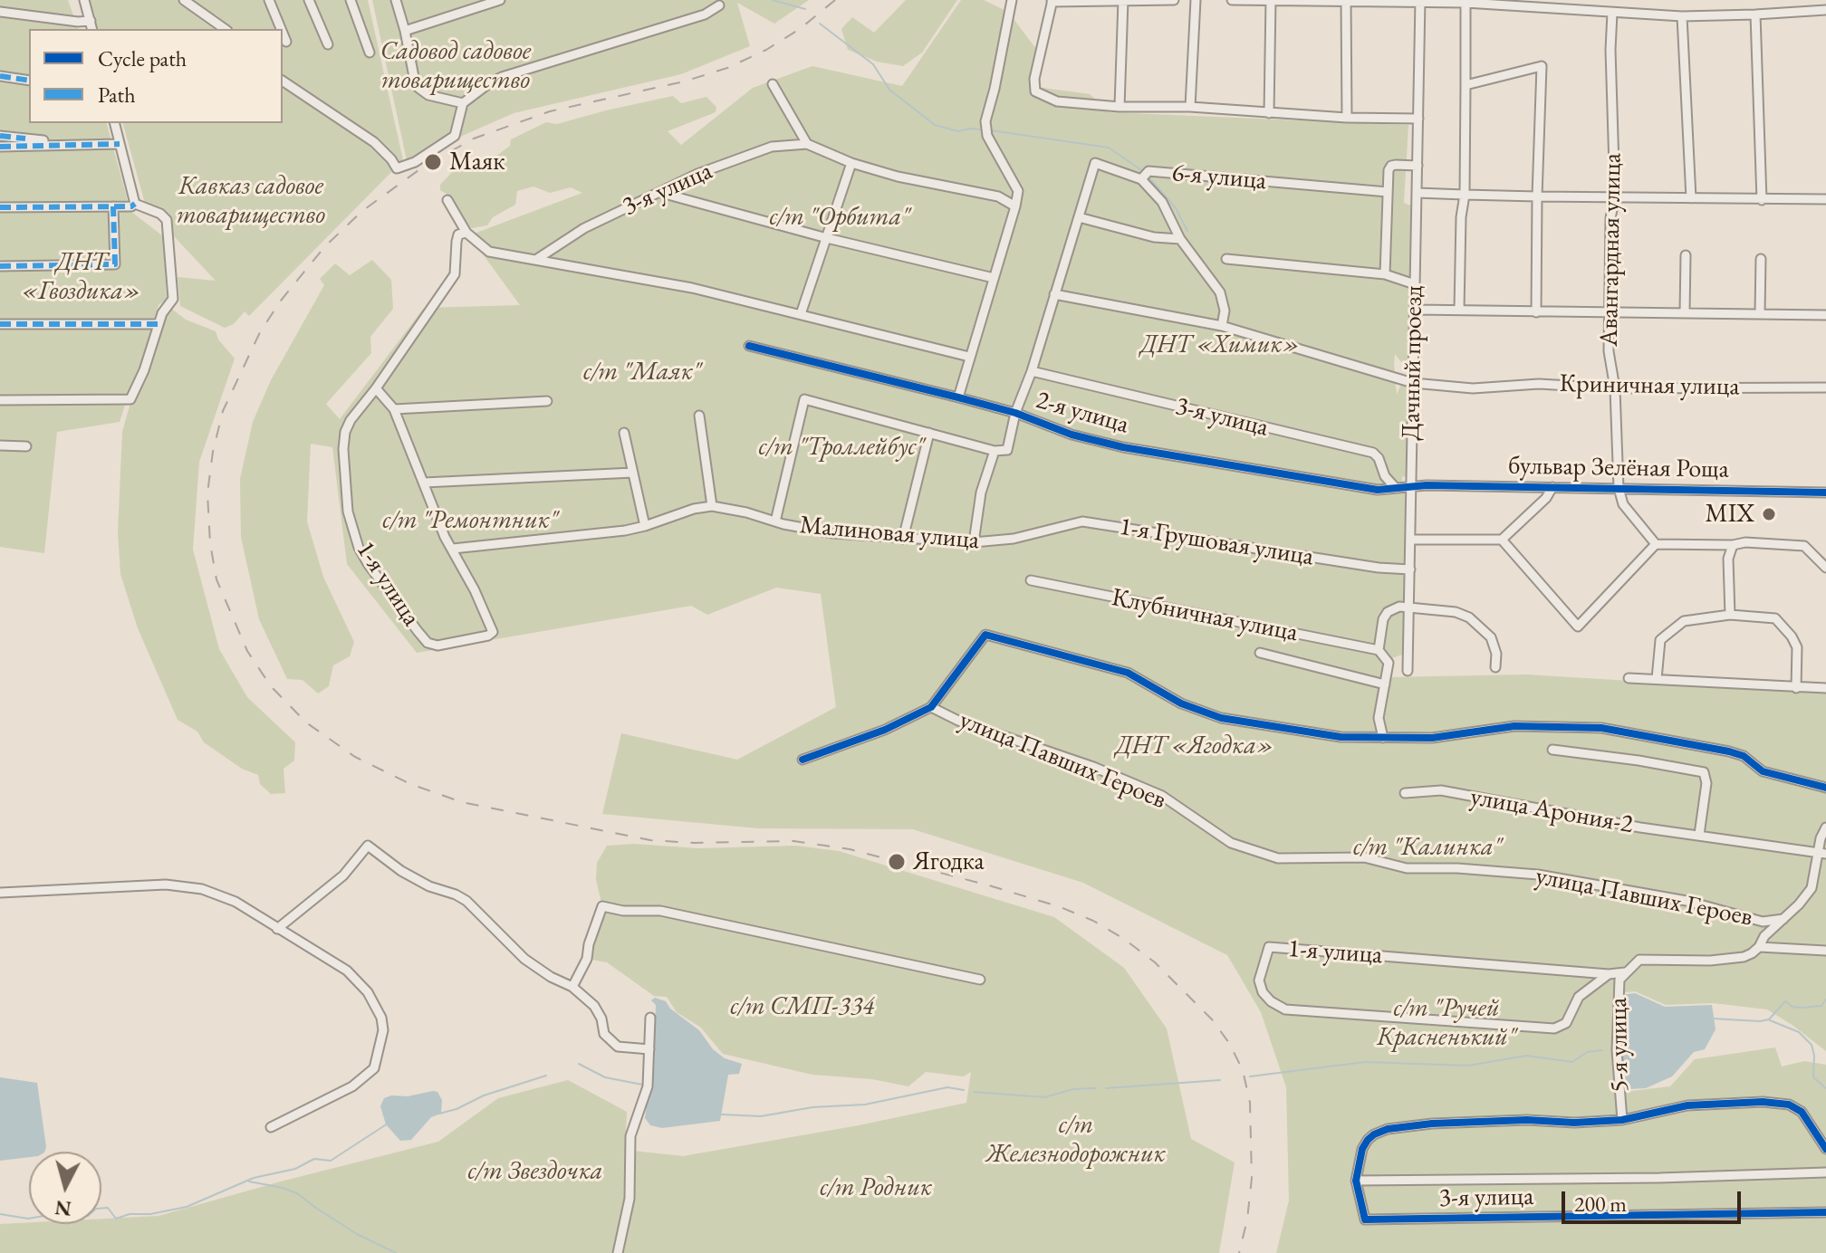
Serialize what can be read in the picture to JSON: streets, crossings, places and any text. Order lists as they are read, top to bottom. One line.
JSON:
{"streets":{"street":["6-я улица","3-я улица","Авангардная улица","Дачный проезд","Криничная улица","2-я улица","бульвар Зелёная Роща","Малиновая улица","1-я Грушовая улица","1-я улица","Клубничная улица","улица Павших Героев","улица Арония-2","5-я улица"]},"crossings":[["6-я улица","Криничная улица"],["6-я улица","2-я улица"],["3-я улица","2-я улица"],["Авангардная улица","Криничная улица"],["Авангардная улица","бульвар Зелёная Роща"],["Дачный проезд","Криничная улица"],["Дачный проезд","2-я улица"],["Дачный проезд","бульвар Зелёная Роща"],["Дачный проезд","1-я Грушовая улица"],["Криничная улица","2-я улица"],["2-я улица","бульвар Зелёная Роща"],["Малиновая улица","1-я Грушовая улица"],["Малиновая улица","1-я улица"],["1-я улица","5-я улица"]],"parks":["Садовод садовое товарищество","Кавказ садовое товарищество","с/т \"Орбита\"","ДНТ «Гвоздика»","ДНТ «Химик»","с/т \"Маяк\"","с/т \"Троллейбус\"","с/т \"Ремонтник\"","ДНТ «Ягодка»","с/т \"Калинка\"","с/т СМП-334","с/т \"Ручей Красненький\"","с/т Железнодорожник","с/т Звездочка","с/т Родник"],"places":["Маяк","MIX","Ягодка"],"legend":["Cycle path","Path"],"scale_bar":"200 m","north":"bottom"}
